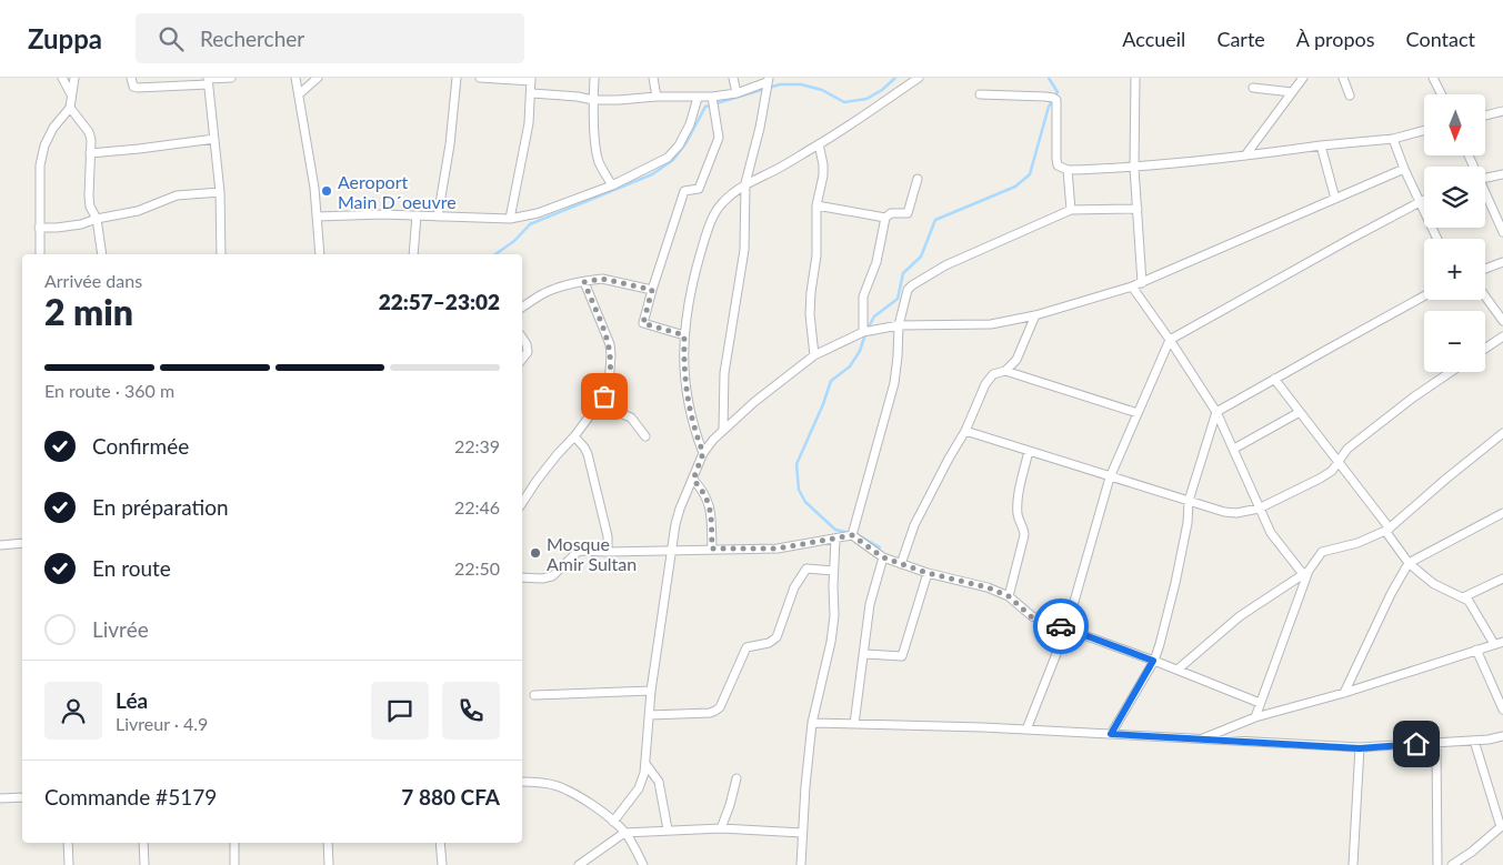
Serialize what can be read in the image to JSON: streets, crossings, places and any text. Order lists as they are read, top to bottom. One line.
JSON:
{"places":["Aeroport Main D´oeuvre","Mosque Amir Sultan"],"north":"bottom","page":{"header":"Zuppa","search":"Rechercher","nav":["Accueil","Carte","À propos","Contact"],"map_buttons":["+","−"],"heading":["2 min","Arrivée dans","22:57–23:02"],"panel":["Léa","Livreur · 4.9","Commande #5179","7 880 CFA"],"bar":"En route · 360 m","list":[["Confirmée","22:39"],["En préparation","22:46"],["En route","22:50"],"Livrée"]}}
